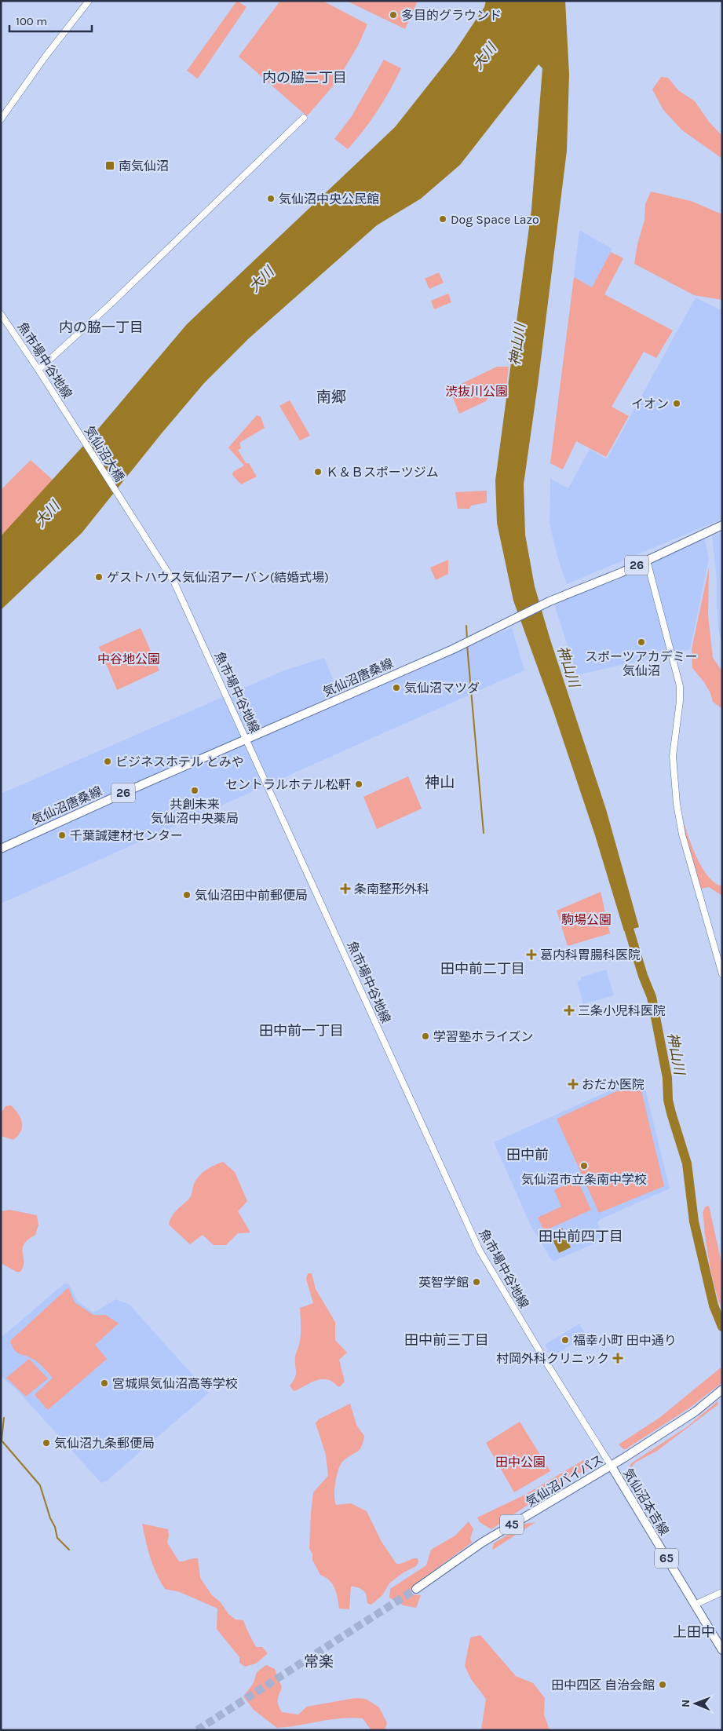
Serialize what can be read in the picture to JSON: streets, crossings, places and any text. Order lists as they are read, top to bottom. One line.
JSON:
{"streets":{"main road":["26","気仙沼唐桑線","気仙沼バイパス","気仙沼本吉線","45","65"],"street":["魚市場中谷地線","気仙沼大橋"]},"crossings":[["魚市場中谷地線","気仙沼大橋"],["魚市場中谷地線","気仙沼唐桑線"],["魚市場中谷地線","気仙沼バイパス"],["魚市場中谷地線","気仙沼本吉線"],["気仙沼バイパス","気仙沼本吉線"]],"districts":["内の脇二丁目","内の脇一丁目","南郷","神山","田中前二丁目","田中前一丁目","田中前","田中前四丁目","田中前三丁目","上田中","常楽"],"water":["大川","神山川"],"parks":["渋抜川公園","中谷地公園","駒場公園","田中公園"],"places":{"other":["多目的グラウンド","気仙沼中央公民館","Dog Space Lazo","イオン","Ｋ＆Ｂスポーツジム","ゲストハウス気仙沼アーバン(結婚式場)","スポーツアカデミー 気仙沼","気仙沼マツダ","ビジネスホテル とみや","セントラルホテル松軒","共創未来 気仙沼中央薬局","千葉誠建材センター","気仙沼田中前郵便局","学習塾ホライズン","気仙沼市立条南中学校","英智学館","福幸小町 田中通り","宮城県気仙沼高等学校","気仙沼九条郵便局","田中四区 自治会館"],"transit":["南気仙沼"],"health":["条南整形外科","葛内科胃腸科医院","三条小児科医院","おだか医院","村岡外科クリニック"]},"scale_bar":"100 m","north":"left"}
